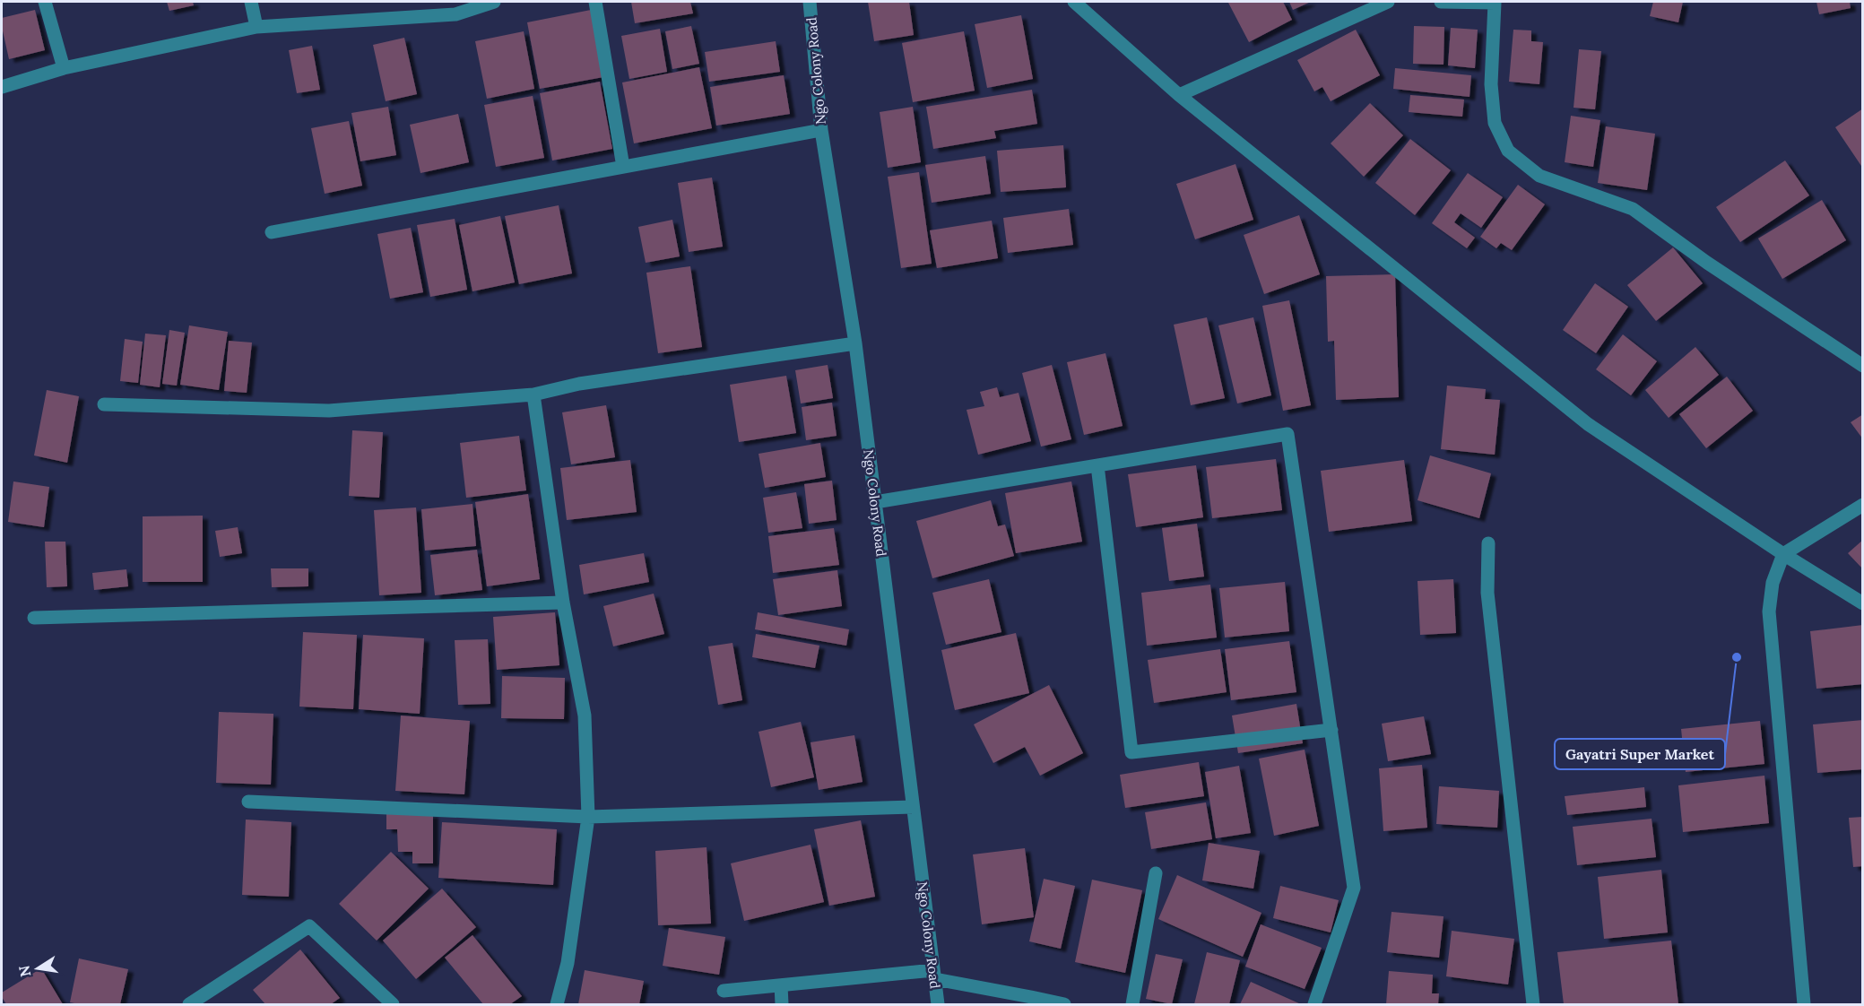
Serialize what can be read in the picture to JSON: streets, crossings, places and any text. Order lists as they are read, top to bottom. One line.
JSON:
{"streets":{"street":["Ngo Colony Road"]},"places":["Gayatri Super Market"],"north":"left"}
